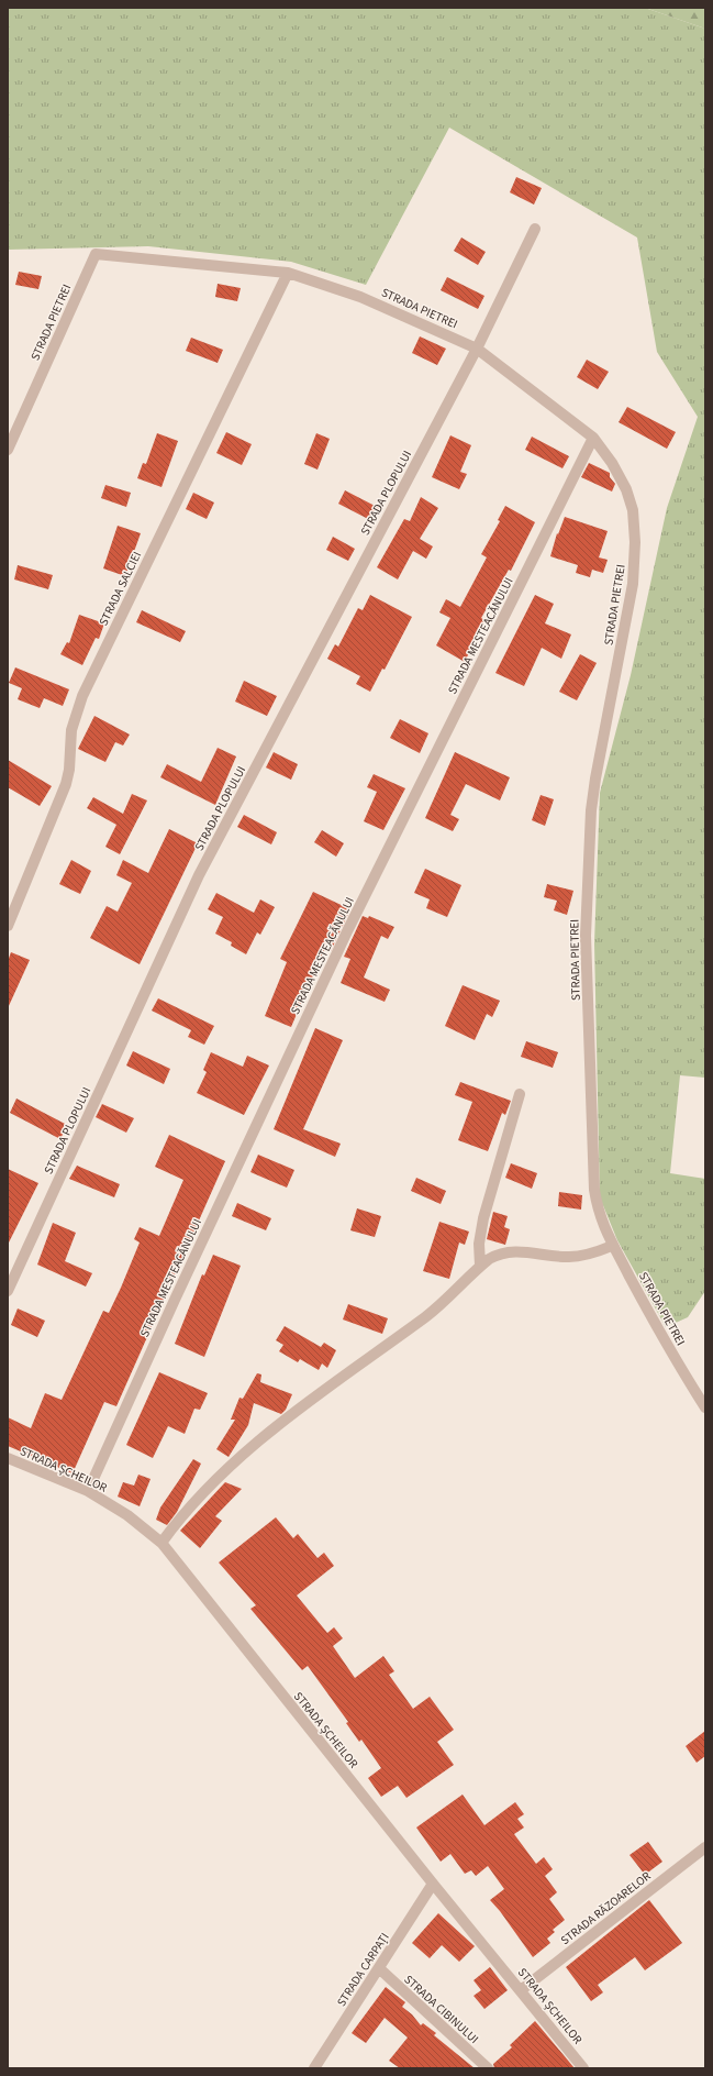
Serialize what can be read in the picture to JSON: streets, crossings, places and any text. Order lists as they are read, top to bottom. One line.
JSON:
{"streets":{"street":["STRADA PIETREI","STRADA PLOPULUI","STRADA SALCIEI","STRADA MESTEACĂNULUI","STRADA ȘCHEILOR","STRADA RĂZOARELOR","STRADA CARPAȚI","STRADA CIBINULUI"]},"crossings":[["STRADA PIETREI","STRADA PLOPULUI"],["STRADA PIETREI","STRADA SALCIEI"],["STRADA PIETREI","STRADA MESTEACĂNULUI"],["STRADA MESTEACĂNULUI","STRADA ȘCHEILOR"],["STRADA ȘCHEILOR","STRADA RĂZOARELOR"],["STRADA ȘCHEILOR","STRADA CARPAȚI"],["STRADA CARPAȚI","STRADA CIBINULUI"]]}
